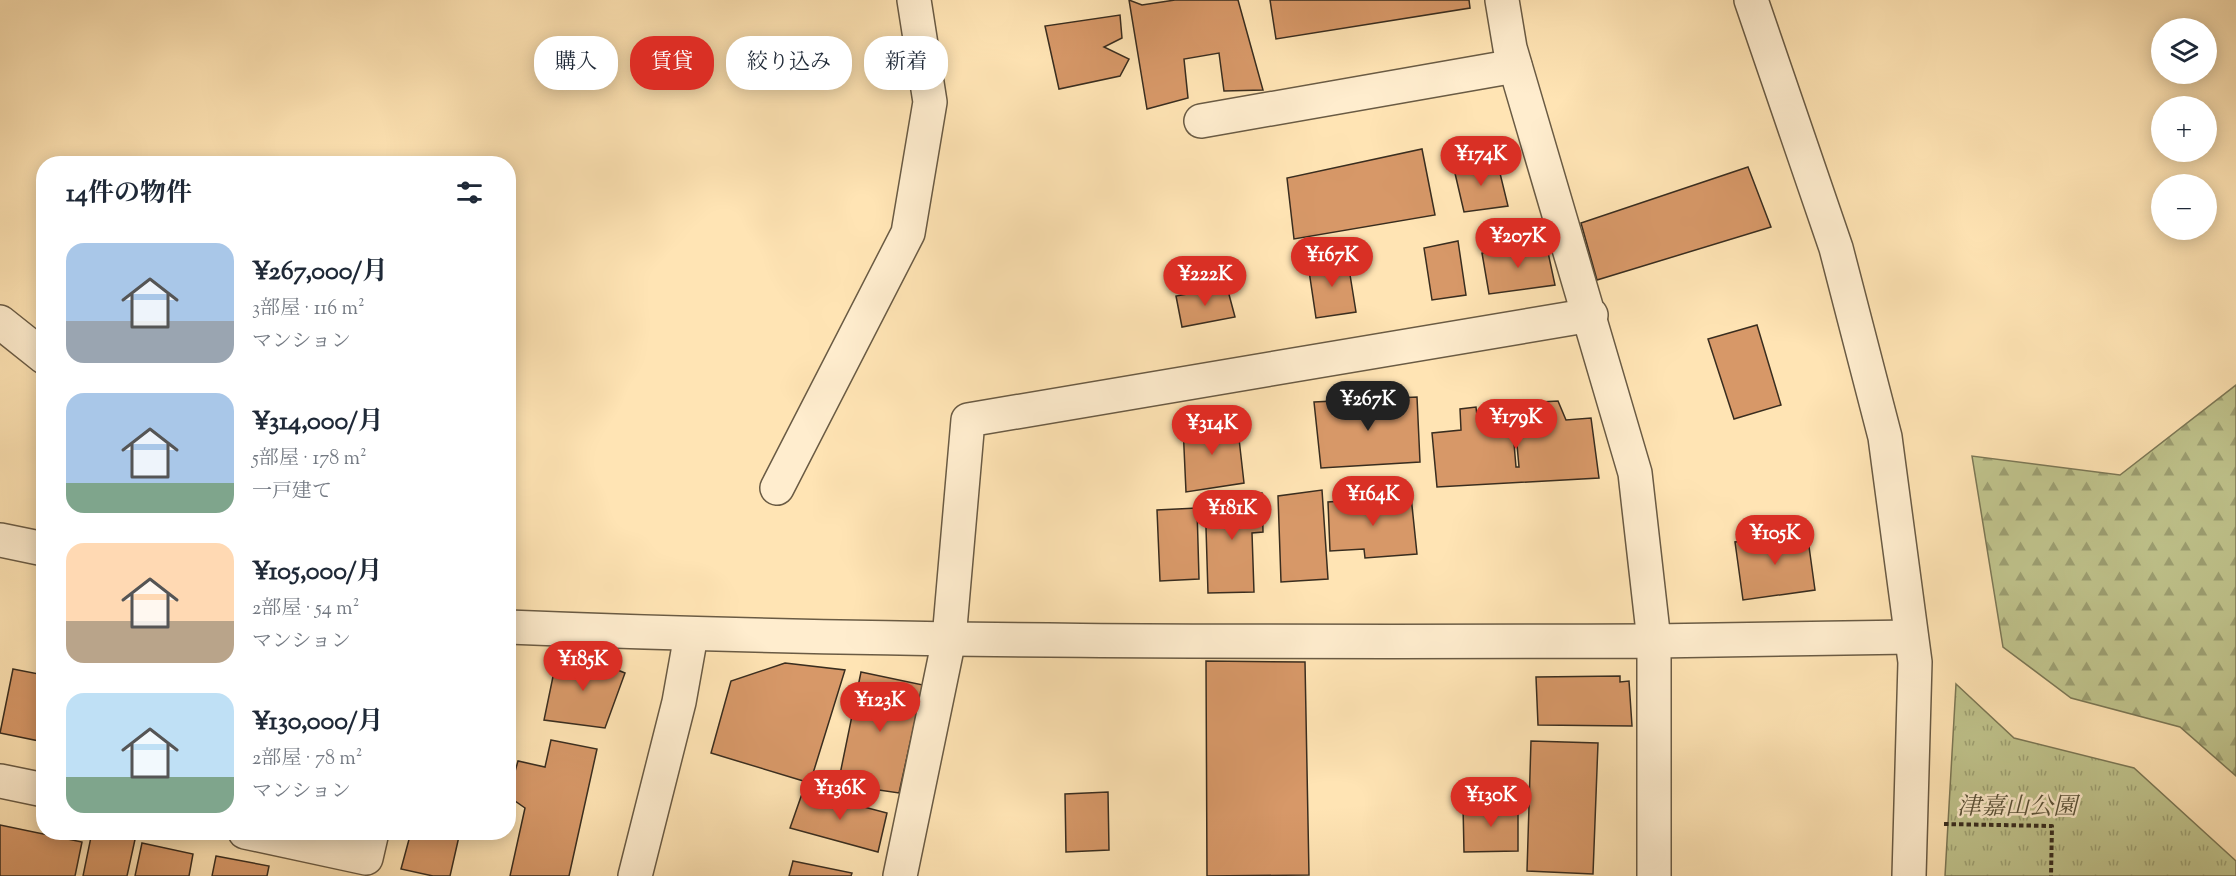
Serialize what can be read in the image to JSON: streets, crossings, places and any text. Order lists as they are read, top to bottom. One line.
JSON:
{"parks":["津嘉山公園"],"page":{"map_buttons":["+","−"],"chip":["購入","賃貸","絞り込み","新着"],"price":["¥174K","¥207K","¥167K","¥222K","¥267K","¥179K","¥314K","¥164K","¥181K","¥105K","¥185K","¥123K","¥136K","¥130K"],"heading":"14件の物件","list":[{"name":"¥267,000/月","note":"3部屋 · 116 m² · マンション"},{"name":"¥314,000/月","note":"5部屋 · 178 m² · 一戸建て"},{"name":"¥105,000/月","note":"2部屋 · 54 m² · マンション"},{"name":"¥130,000/月","note":"2部屋 · 78 m² · マンション"}]}}
